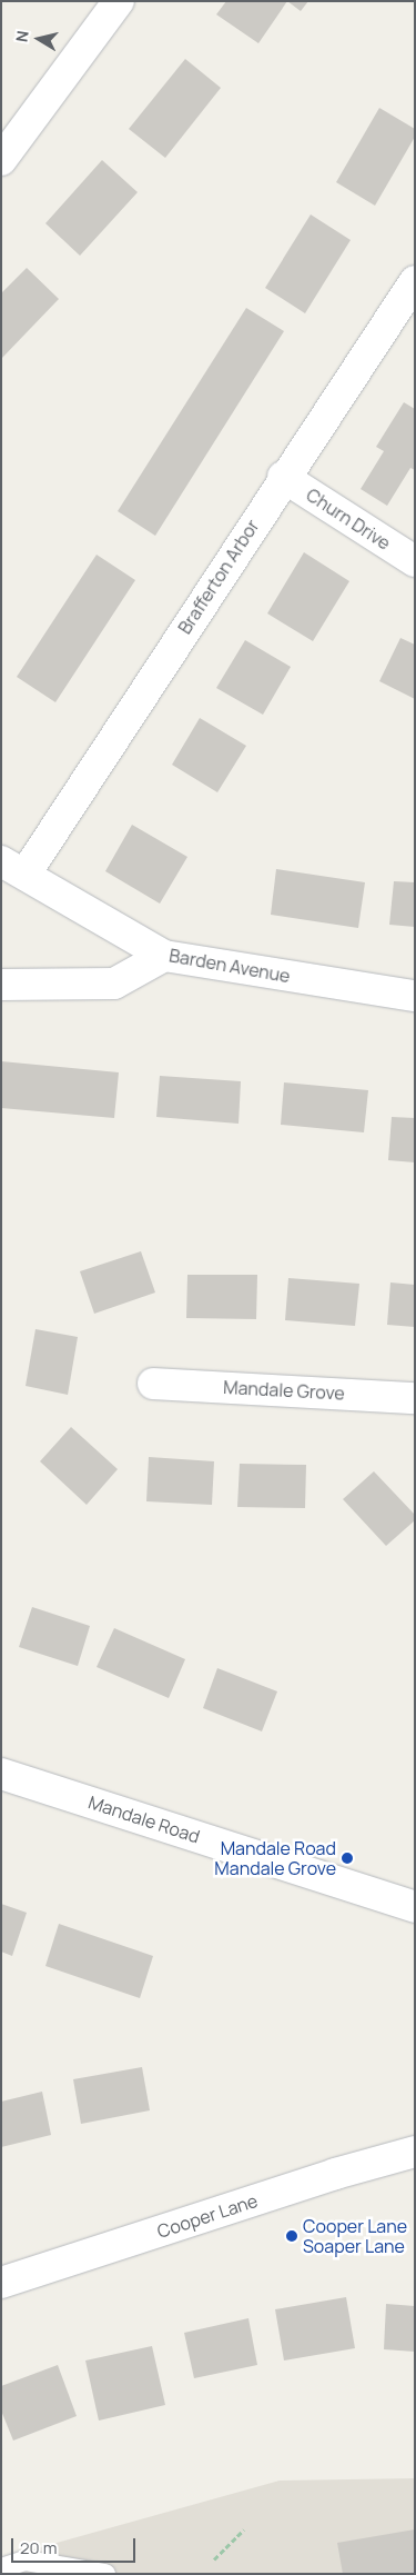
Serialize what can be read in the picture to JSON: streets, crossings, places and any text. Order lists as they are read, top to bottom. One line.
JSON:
{"streets":{"street":["Churn Drive","Brafferton Arbor","Barden Avenue","Mandale Grove","Mandale Road","Cooper Lane"]},"crossings":[["Churn Drive","Brafferton Arbor"],["Brafferton Arbor","Barden Avenue"]],"places":["Mandale Road Mandale Grove","Cooper Lane Soaper Lane"],"scale_bar":"20 m","north":"left"}
